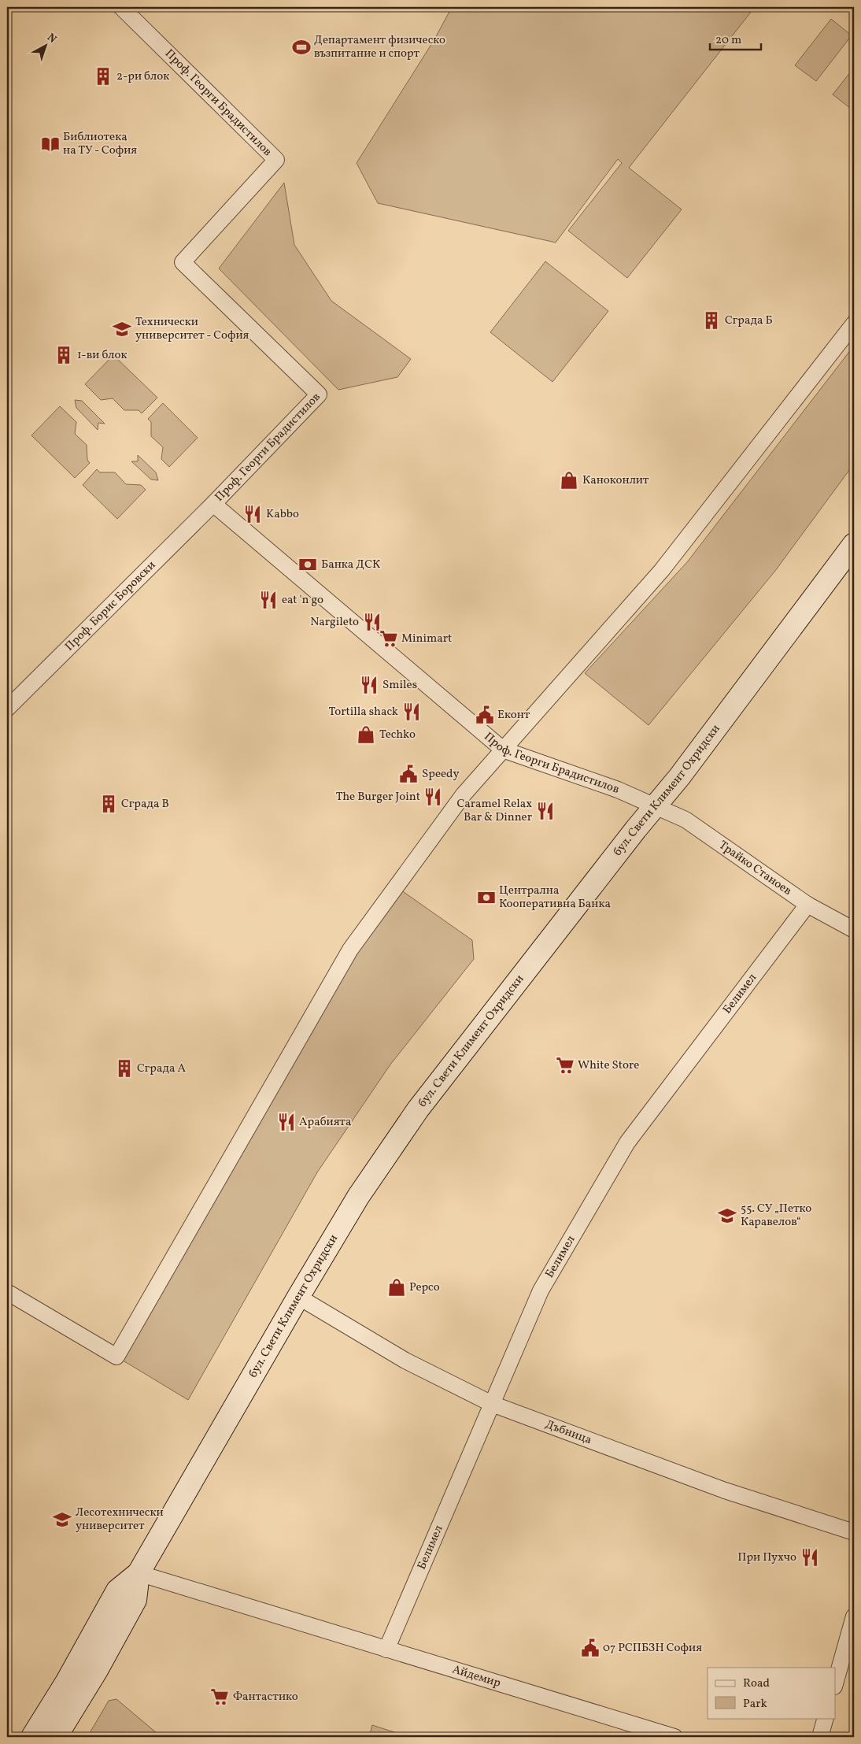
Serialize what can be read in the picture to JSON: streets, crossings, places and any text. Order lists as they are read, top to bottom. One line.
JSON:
{"streets":{"main road":["бул. Свети Климент Охридски"],"street":["Проф. Георги Брадистилов","Проф. Борис Боровски","Трайко Станоев","Белимел","Дъбница","Айдемир"]},"crossings":[["Проф. Георги Брадистилов","Проф. Борис Боровски"],["Проф. Георги Брадистилов","бул. Свети Климент Охридски"],["Проф. Георги Брадистилов","Трайко Станоев"],["бул. Свети Климент Охридски","Трайко Станоев"],["бул. Свети Климент Охридски","Дъбница"],["бул. Свети Климент Охридски","Айдемир"],["Трайко Станоев","Белимел"],["Белимел","Дъбница"],["Белимел","Айдемир"]],"places":{"sports":["Департамент физическо възпитание и спорт"],"building":["2-ри блок","Сграда Б","1-ви блок","Сграда В","Сграда А"],"library":["Библиотека на ТУ - София"],"school or university":["Технически университет - София","55. СУ „Петко Каравелов“","Лесотехнически университет"],"shop":["Каноконлит","Techko","Pepco"],"restaurant":["Kabbo","eat 'n go","Nargileto","Smiles","Tortilla shack","The Burger Joint","Caramel Relax Bar & Dinner","Арабията","При Пухчо"],"bank":["Банка ДСК","Централна Кооперативна Банка"],"supermarket":["Minimart","White Store","Фантастико"],"public building":["Еконт","Speedy","07 РСПБЗН София"]},"legend":["Road","Park"],"scale_bar":"20 m","north":"top right"}
